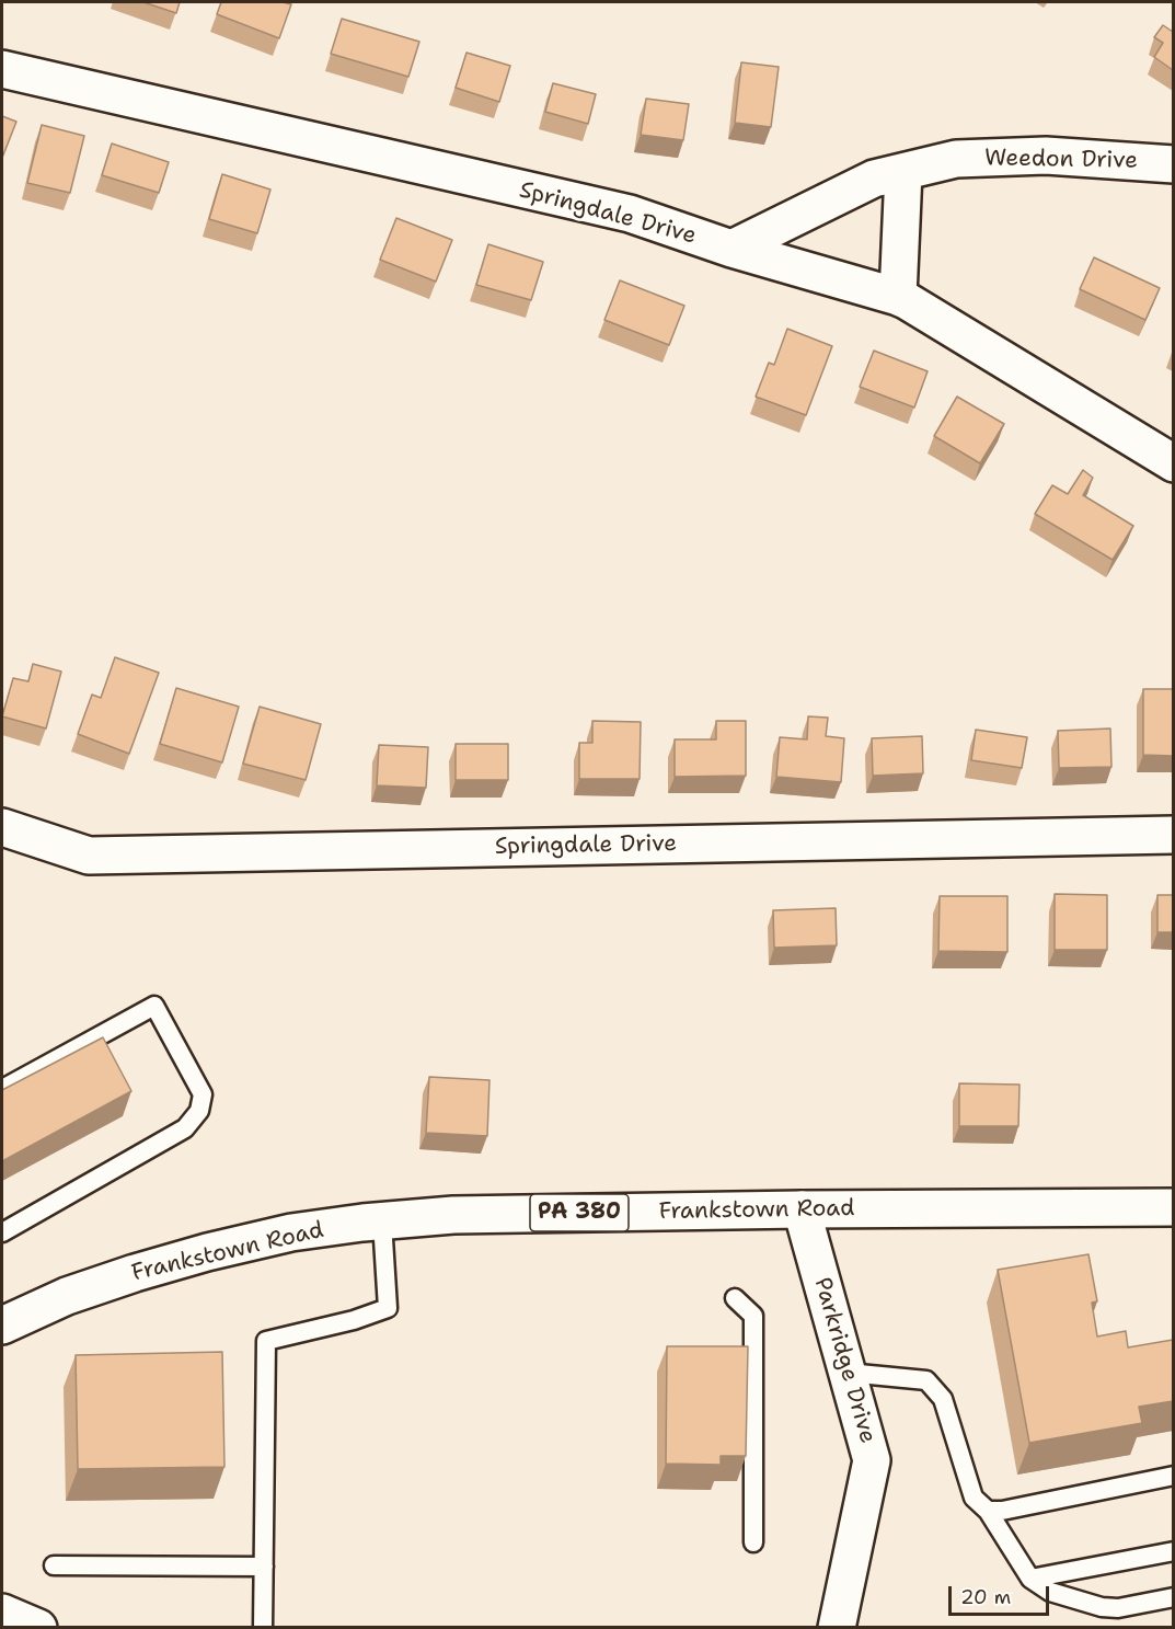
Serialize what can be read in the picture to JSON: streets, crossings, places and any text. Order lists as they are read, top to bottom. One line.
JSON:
{"streets":{"street":["Weedon Drive","Springdale Drive","Frankstown Road","PA 380","Parkridge Drive"]},"crossings":[["Weedon Drive","Springdale Drive"],["Frankstown Road","Parkridge Drive"]],"scale_bar":"20 m"}
